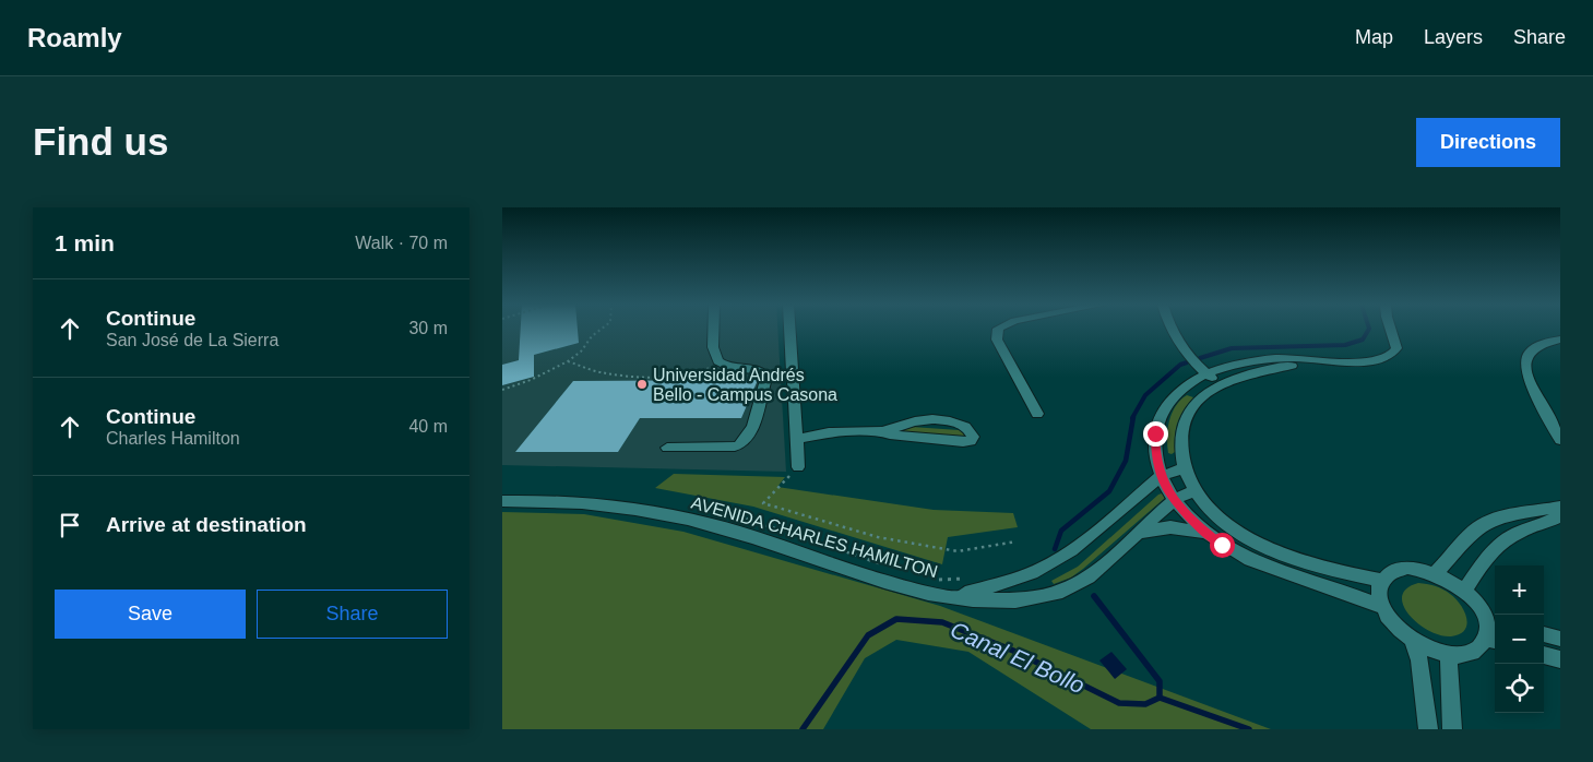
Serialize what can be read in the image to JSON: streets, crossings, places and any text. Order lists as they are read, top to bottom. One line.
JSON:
{"streets":{"street":["AVENIDA CHARLES HAMILTON"]},"water":["Canal El Bollo"],"places":["Universidad Andrés Bello - Campus Casona"],"page":{"header":"Roamly","nav":["Map","Layers","Share"],"buttons":["Directions",["Save","Share"]],"title":"Find us","heading":["1 min","Walk · 70 m"],"list":[["Continue","San José de La Sierra","30 m"],["Continue","Charles Hamilton","40 m"],"Arrive at destination"],"map_buttons":["+","−"]}}
